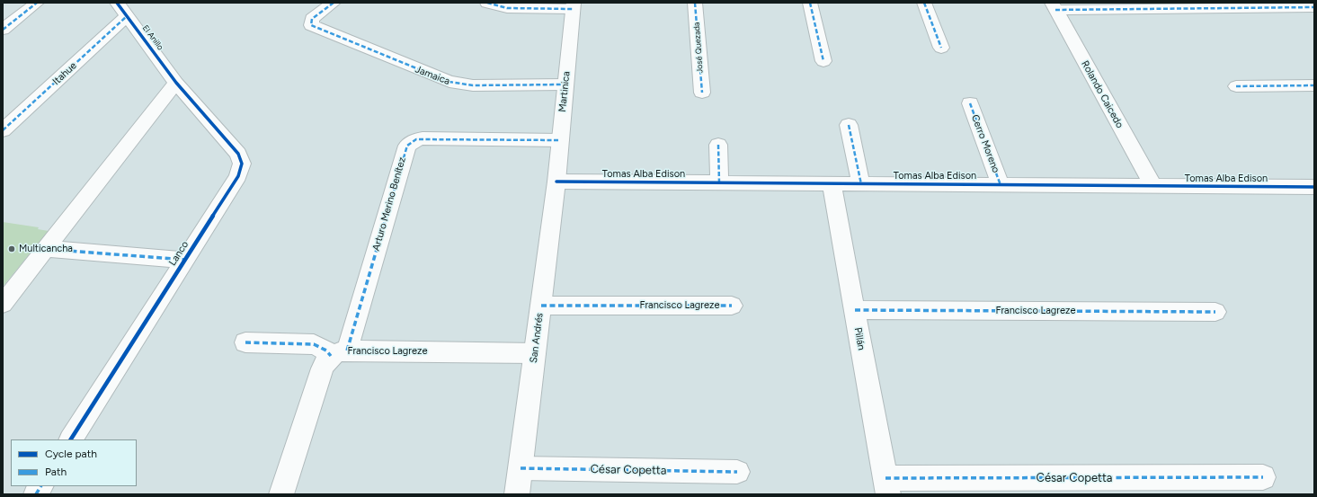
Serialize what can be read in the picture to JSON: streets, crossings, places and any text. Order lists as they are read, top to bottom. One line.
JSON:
{"streets":{"street":["El Anillo","José Quezada","Itahue","Jamaica","Martinica","Rolando Caicedo","Cerro Moreno","Tomas Alba Edison","Arturo Merino Benítez","Lanco","Francisco Lagreze","San Andrés","Pillán","César Copetta"]},"crossings":[["El Anillo","Itahue"],["El Anillo","Lanco"],["Jamaica","Martinica"],["Martinica","Tomas Alba Edison"],["Martinica","Arturo Merino Benítez"],["Martinica","San Andrés"],["Rolando Caicedo","Tomas Alba Edison"],["Cerro Moreno","Tomas Alba Edison"],["Tomas Alba Edison","San Andrés"],["Tomas Alba Edison","Pillán"],["Arturo Merino Benítez","Francisco Lagreze"],["Francisco Lagreze","San Andrés"],["Francisco Lagreze","Pillán"],["San Andrés","César Copetta"],["Pillán","César Copetta"]],"places":["Multicancha"],"legend":["Cycle path","Path"]}
